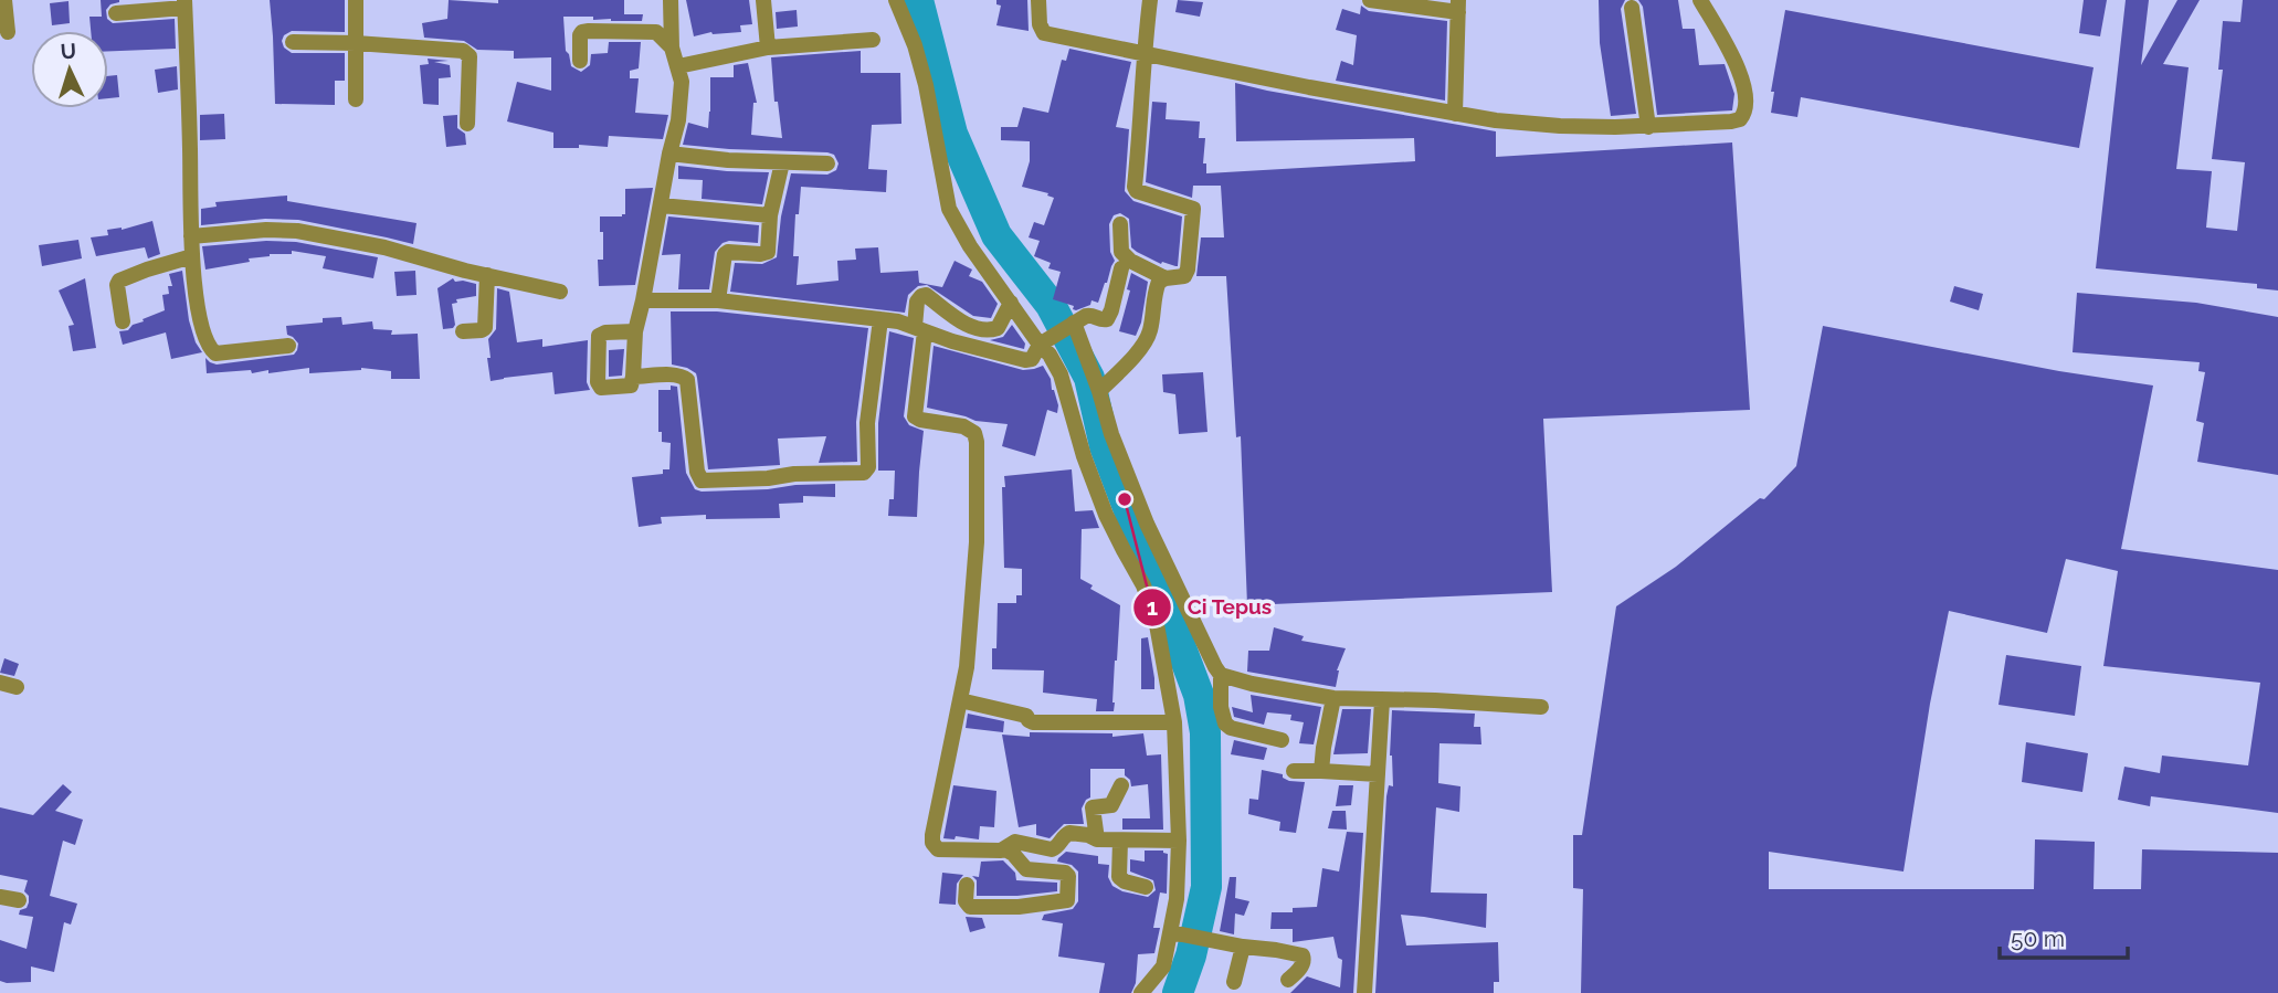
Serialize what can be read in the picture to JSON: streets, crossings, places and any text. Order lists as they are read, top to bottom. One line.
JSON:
{"places":["Ci Tepus"],"scale_bar":"50 m","north":"top"}
